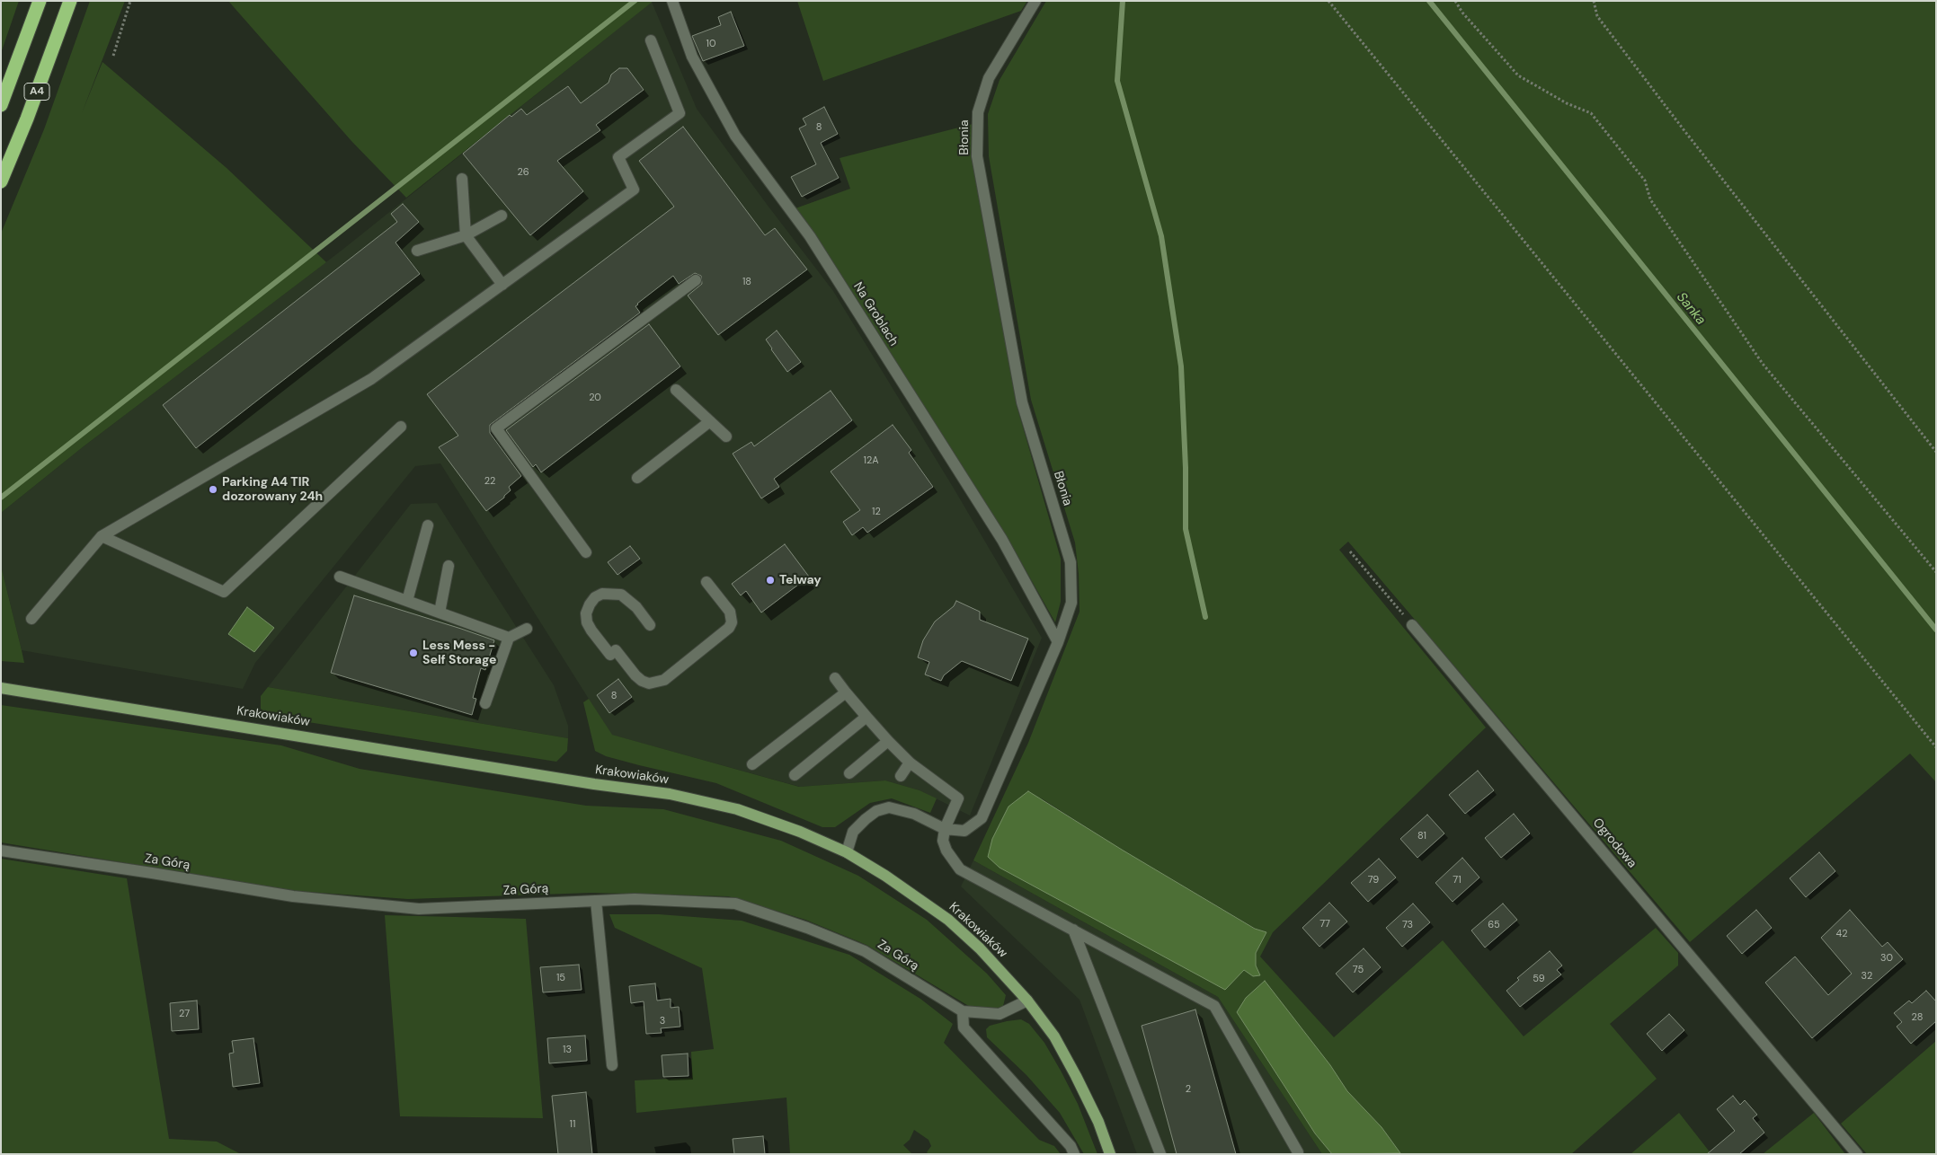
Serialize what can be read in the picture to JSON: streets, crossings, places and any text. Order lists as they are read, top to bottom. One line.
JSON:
{"streets":{"highway":["A4"],"main road":["Krakowiaków"],"street":["Błonia","Na Groblach","Ogrodowa","Za Górą"]},"crossings":[["Błonia","Na Groblach"],["Błonia","Krakowiaków"],["Krakowiaków","Za Górą"]],"water":["Sanka"],"places":["Parking A4 TIR dozorowany 24h","Telway","Less Mess - Self Storage"],"house_numbers":["10","8","26","18","20","12A","22","12","8","81","79","71","77","73","65","42","30","75","32","15","59","27","28","3","13","2","11"]}
